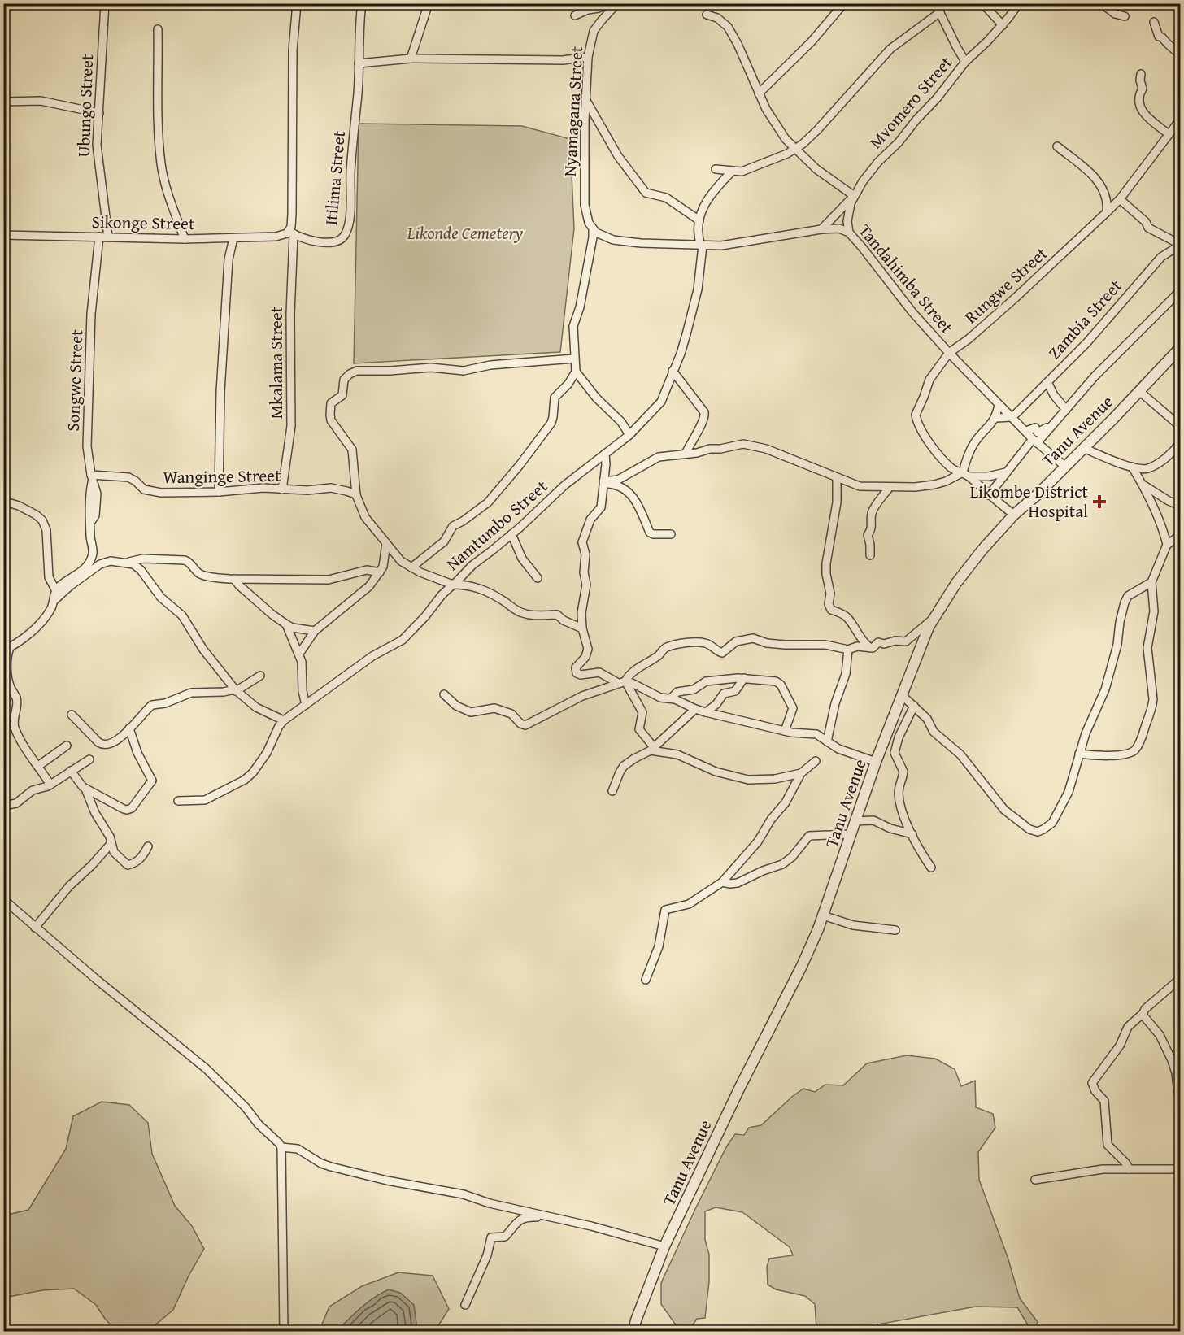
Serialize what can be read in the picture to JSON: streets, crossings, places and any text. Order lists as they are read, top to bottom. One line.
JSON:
{"streets":{"street":["Mvomero Street","Ubungo Street","Nyamagana Street","Itilima Street","Sikonge Street","Tandahimba Street","Rungwe Street","Zambia Street","Mkalama Street","Songwe Street","Tanu Avenue","Wanginge Street","Namtumbo Street"]},"crossings":[["Mvomero Street","Tandahimba Street"],["Ubungo Street","Sikonge Street"],["Nyamagana Street","Tandahimba Street"],["Itilima Street","Sikonge Street"],["Itilima Street","Mkalama Street"],["Sikonge Street","Mkalama Street"],["Sikonge Street","Songwe Street"],["Tandahimba Street","Rungwe Street"],["Tandahimba Street","Zambia Street"],["Tandahimba Street","Tanu Avenue"],["Tandahimba Street","Namtumbo Street"],["Rungwe Street","Tanu Avenue"],["Mkalama Street","Wanginge Street"],["Songwe Street","Wanginge Street"],["Wanginge Street","Namtumbo Street"]],"parks":["Likonde Cemetery"],"places":{"health":["Likombe District Hospital"]}}
